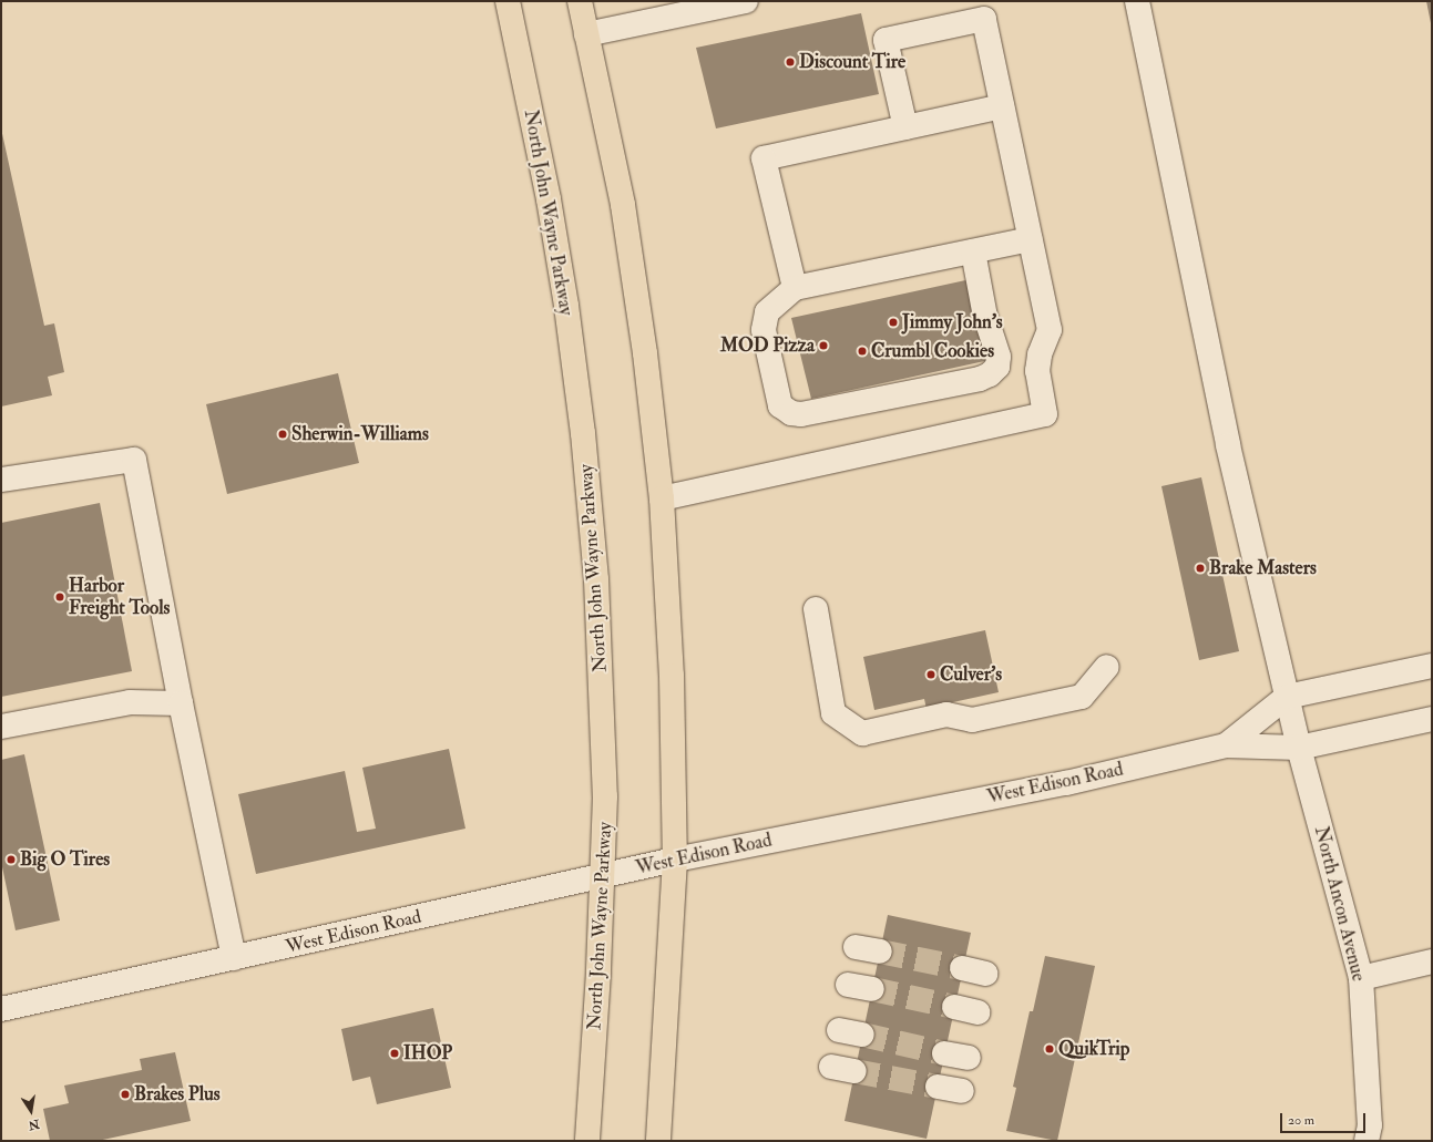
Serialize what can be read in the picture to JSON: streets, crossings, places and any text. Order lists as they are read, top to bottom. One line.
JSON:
{"streets":{"highway":["North John Wayne Parkway"],"street":["West Edison Road","North Ancon Avenue"]},"crossings":[["North John Wayne Parkway","West Edison Road"],["West Edison Road","North Ancon Avenue"]],"places":["Discount Tire","Jimmy John's","MOD Pizza","Crumbl Cookies","Sherwin-Williams","Brake Masters","Harbor Freight Tools","Culver's","Big O Tires","QuikTrip","IHOP","Brakes Plus"],"scale_bar":"20 m","north":"bottom"}
